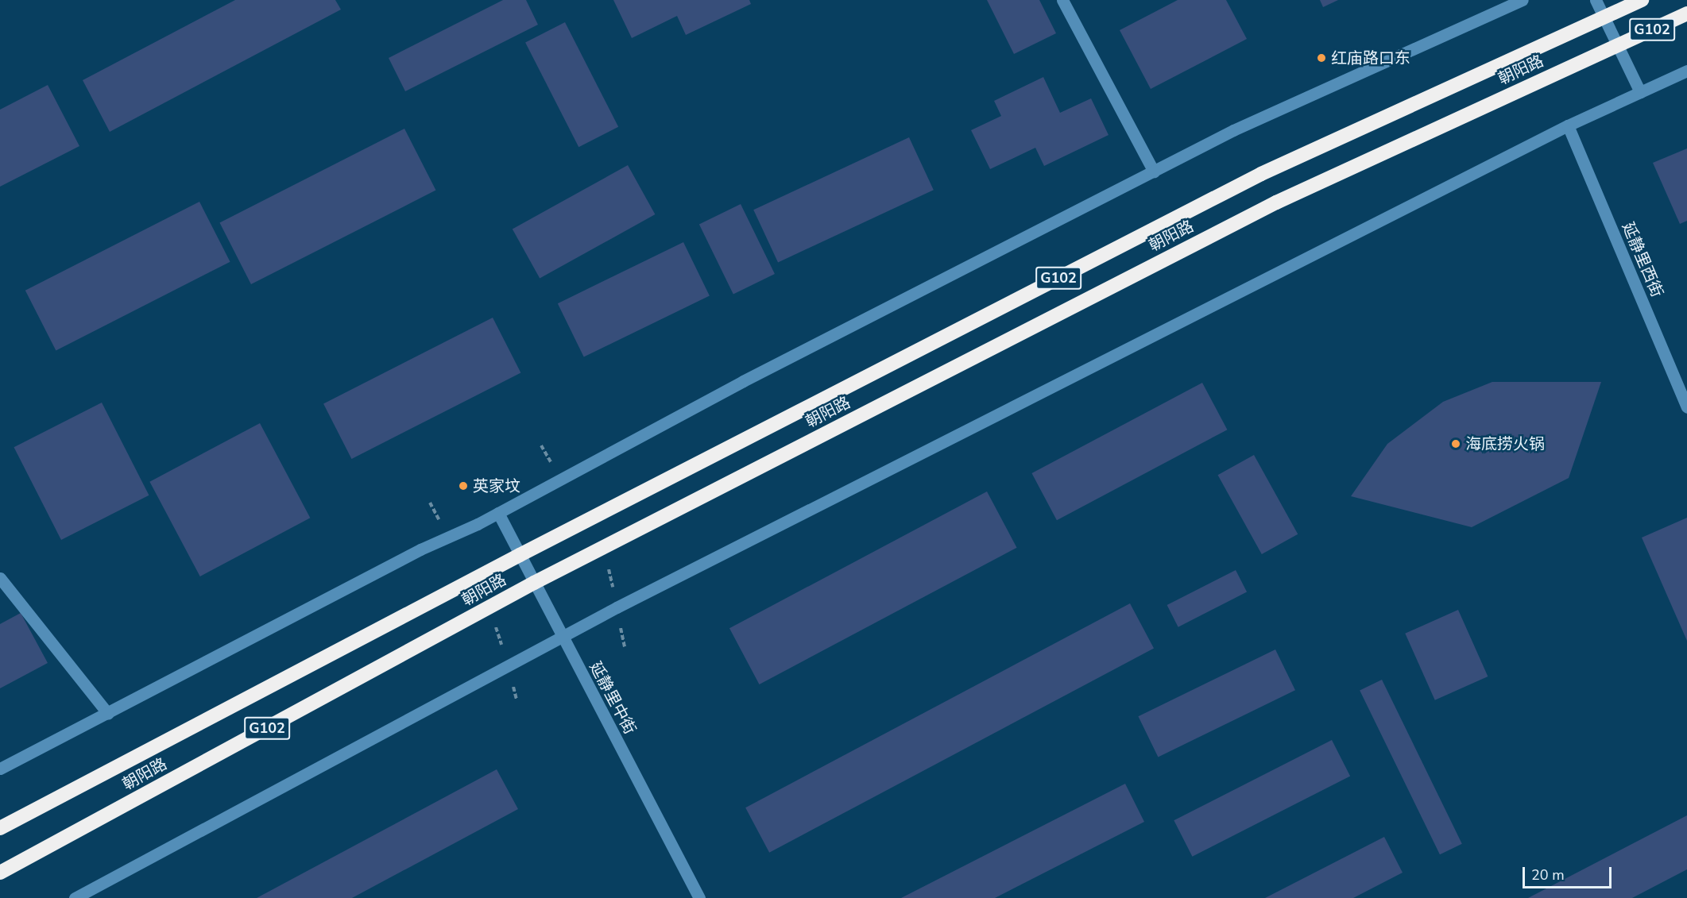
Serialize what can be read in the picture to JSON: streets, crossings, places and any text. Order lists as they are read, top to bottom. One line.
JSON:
{"streets":{"highway":["G102","朝阳路"],"street":["延静里西街","延静里中街"]},"crossings":[["朝阳路","延静里中街"]],"places":["红庙路口东","海底捞火锅","英家坟"],"scale_bar":"20 m"}
